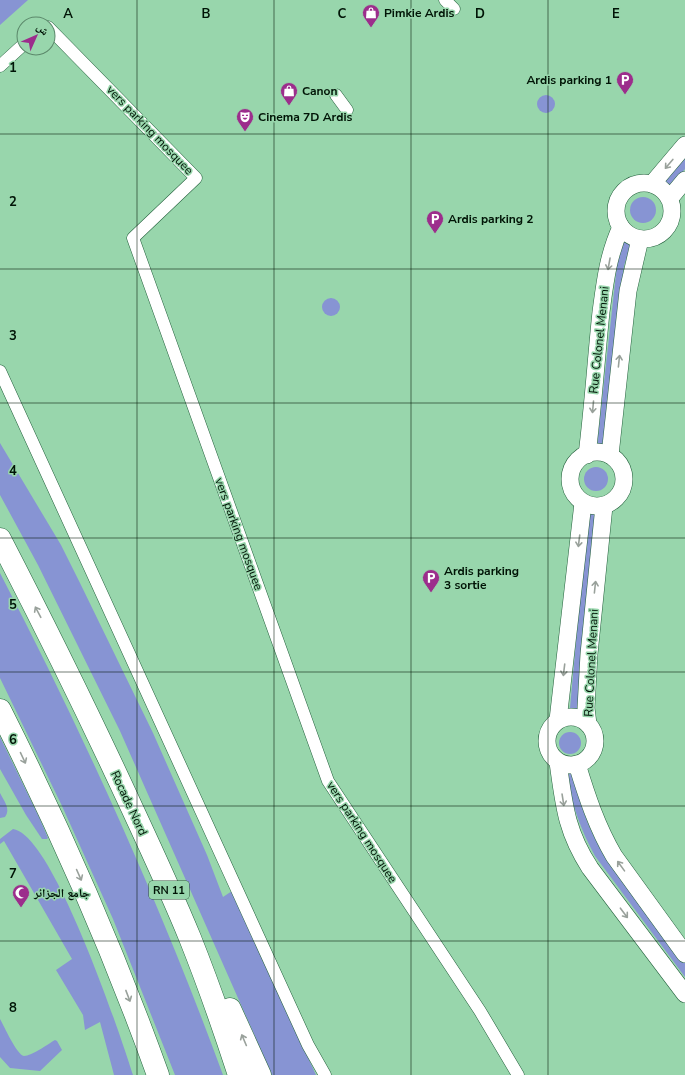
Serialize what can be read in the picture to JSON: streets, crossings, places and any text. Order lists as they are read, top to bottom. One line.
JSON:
{"streets":{"highway":["Rocade Nord","RN 11"],"street":["vers parking mosquee","Rue Colonel Menani"]},"places":{"shop":["Pimkie Ardis","Canon"],"parking":["Ardis parking 1","Ardis parking 2","Ardis parking 3 sortie"],"theatre":["Cinema 7D Ardis"],"mosque":["جامع الجزائر"]},"north":"top right","grid":{"columns":["A","B","C","D","E"],"rows":["1","2","3","4","5","6","7","8"]}}
